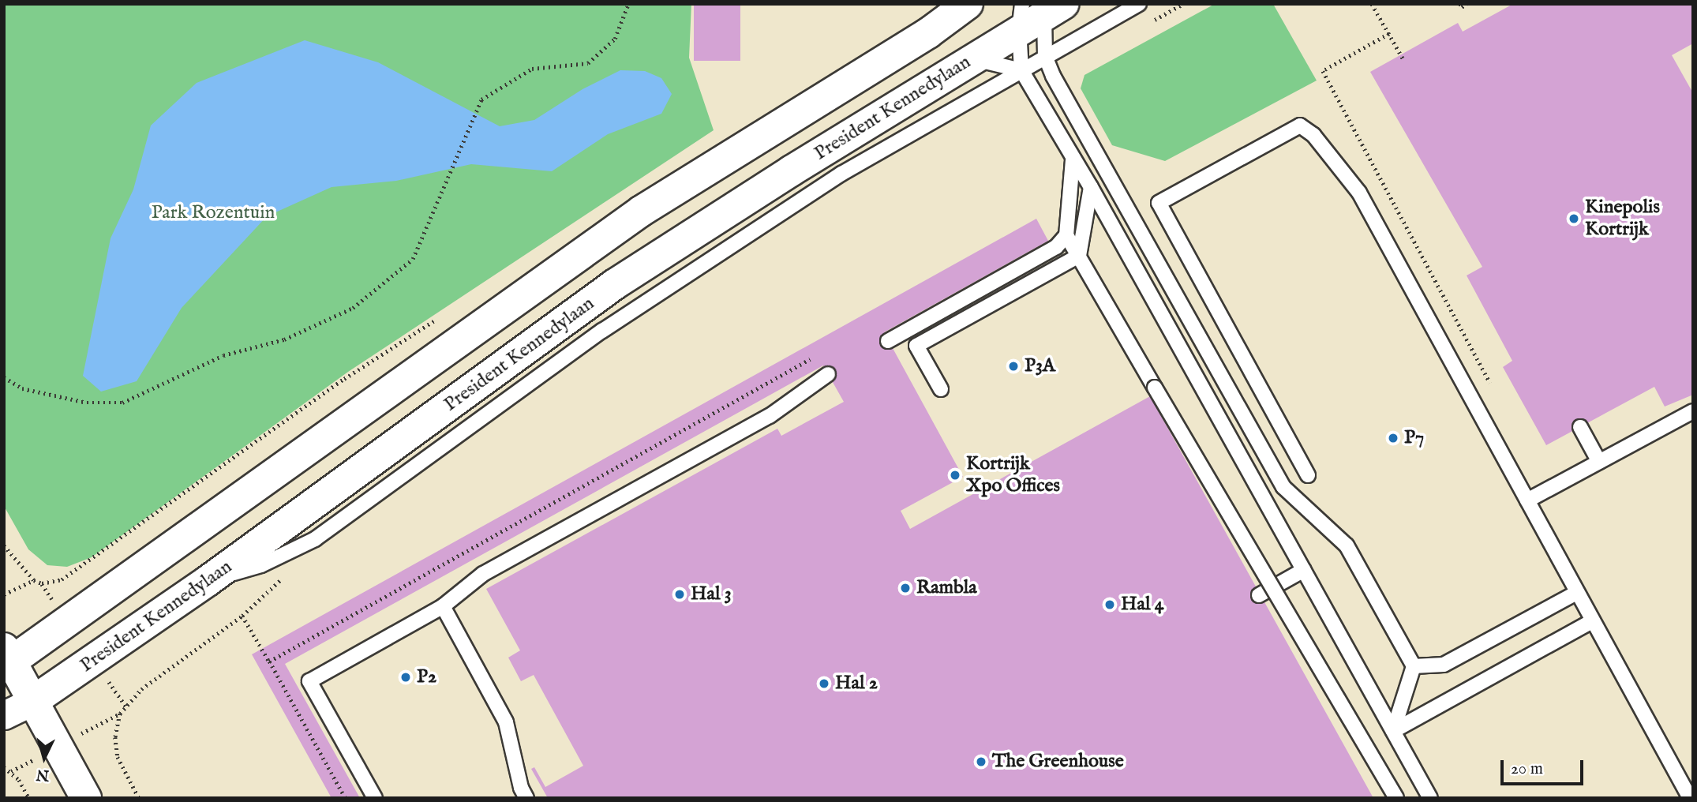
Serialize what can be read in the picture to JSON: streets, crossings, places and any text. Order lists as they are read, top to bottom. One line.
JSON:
{"streets":{"main road":["President Kennedylaan"]},"parks":["Park Rozentuin"],"places":["Kinepolis Kortrijk","P3A","P7","Kortrijk Xpo Offices","Rambla","Hal 3","Hal 4","P2","Hal 2","The Greenhouse"],"scale_bar":"20 m","north":"bottom"}
